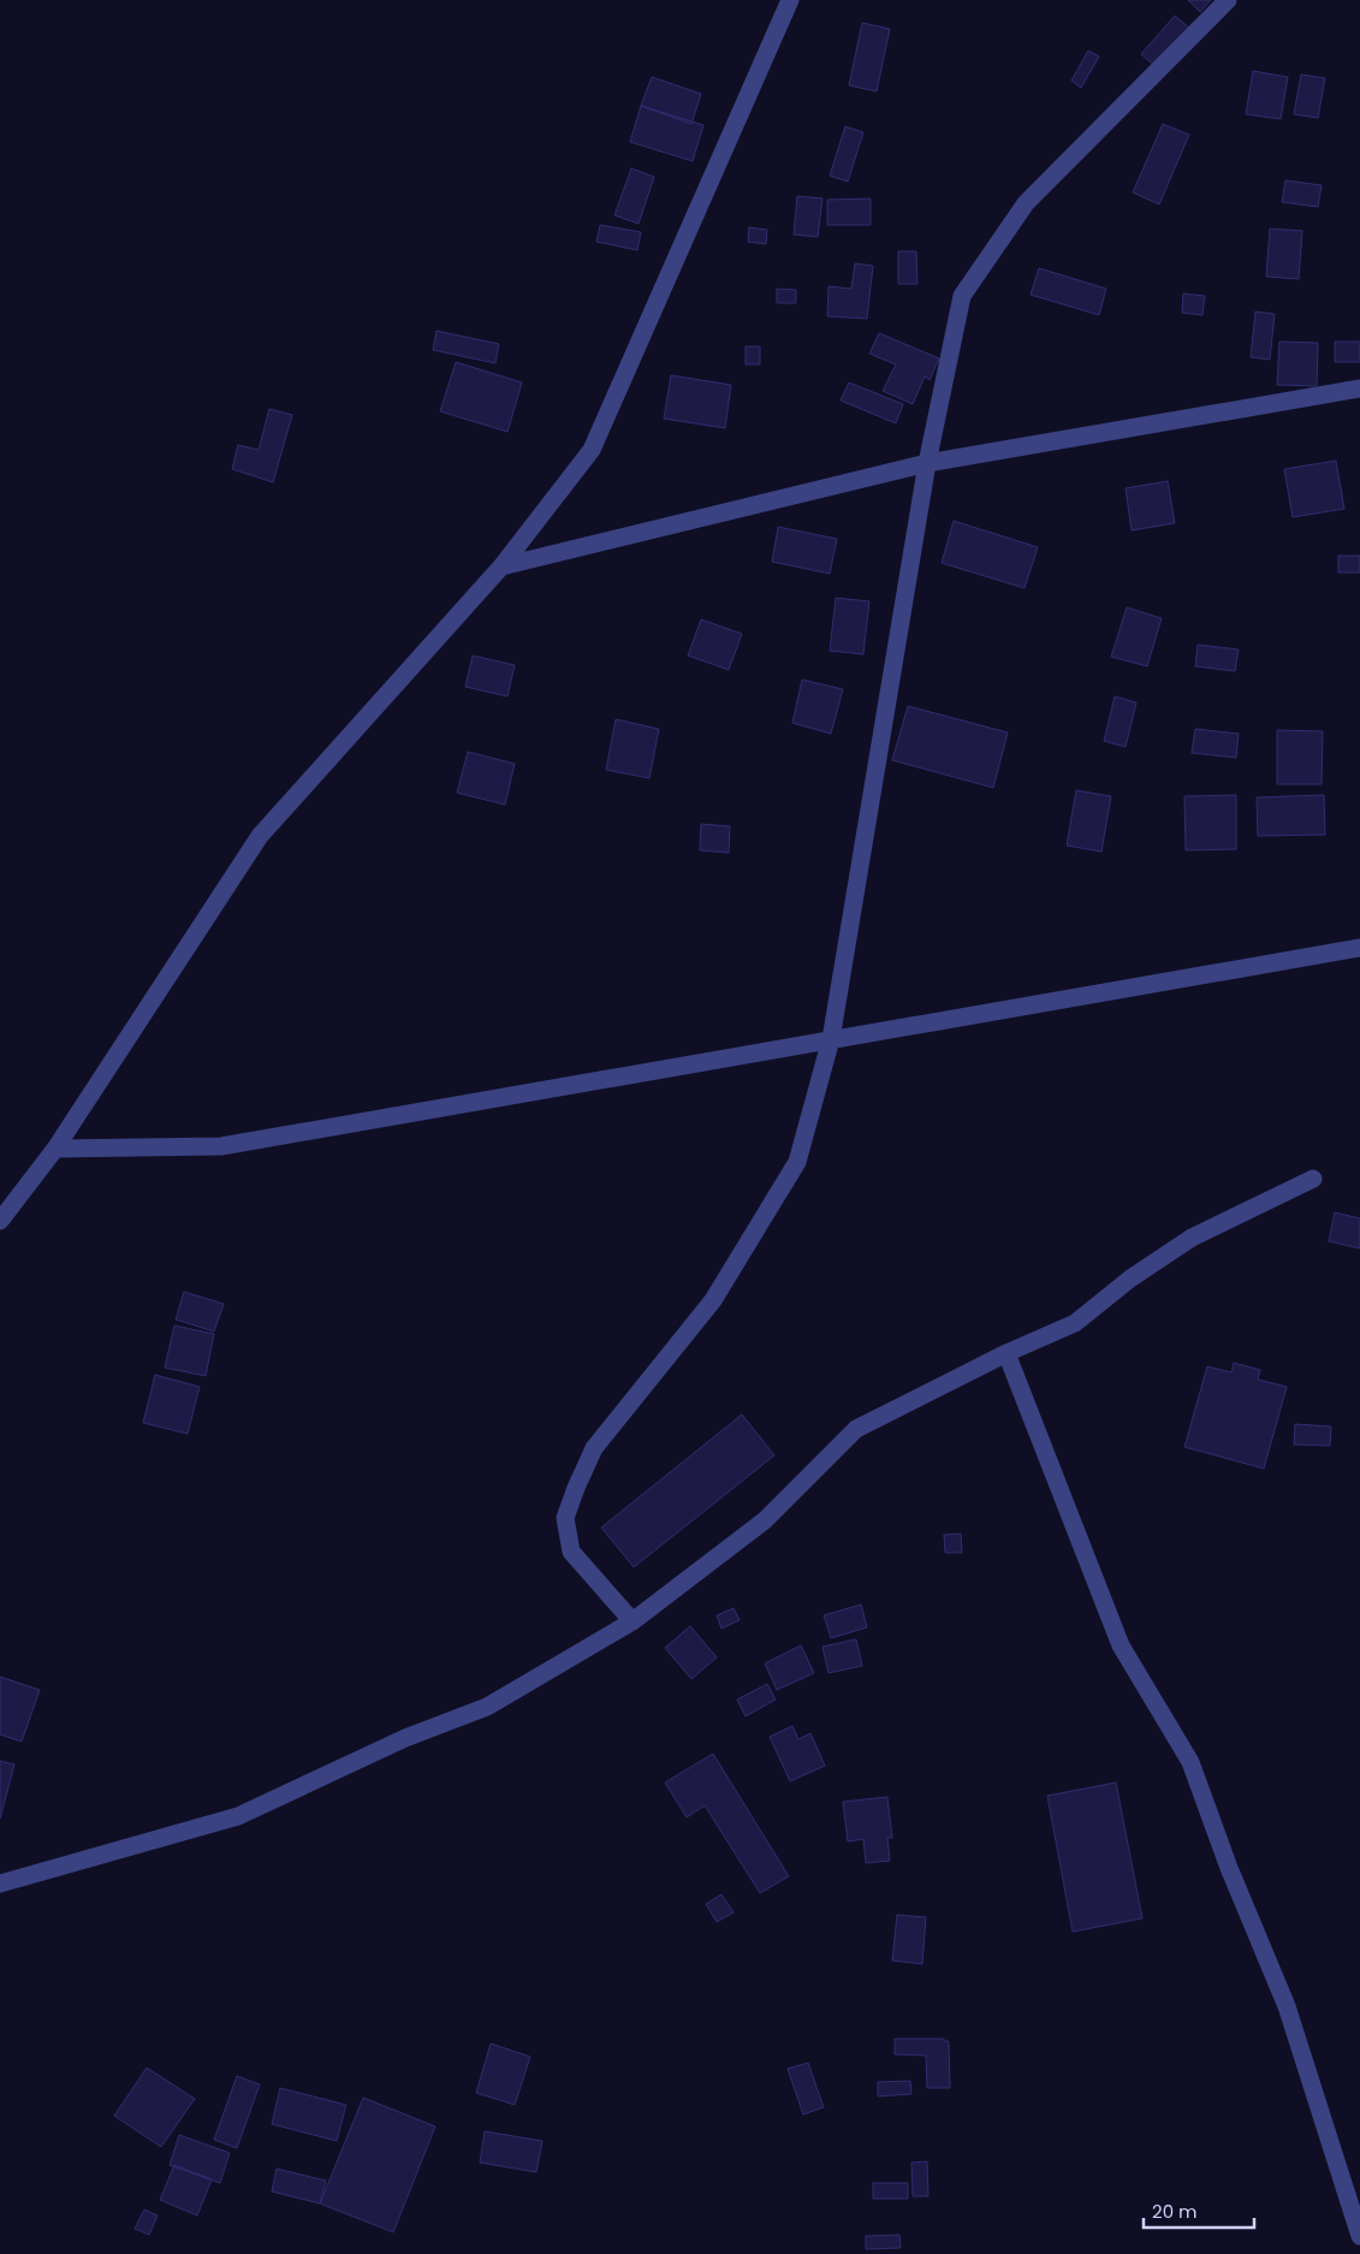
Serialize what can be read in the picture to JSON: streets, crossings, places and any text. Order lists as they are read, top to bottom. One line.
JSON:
{"scale_bar":"20 m"}
